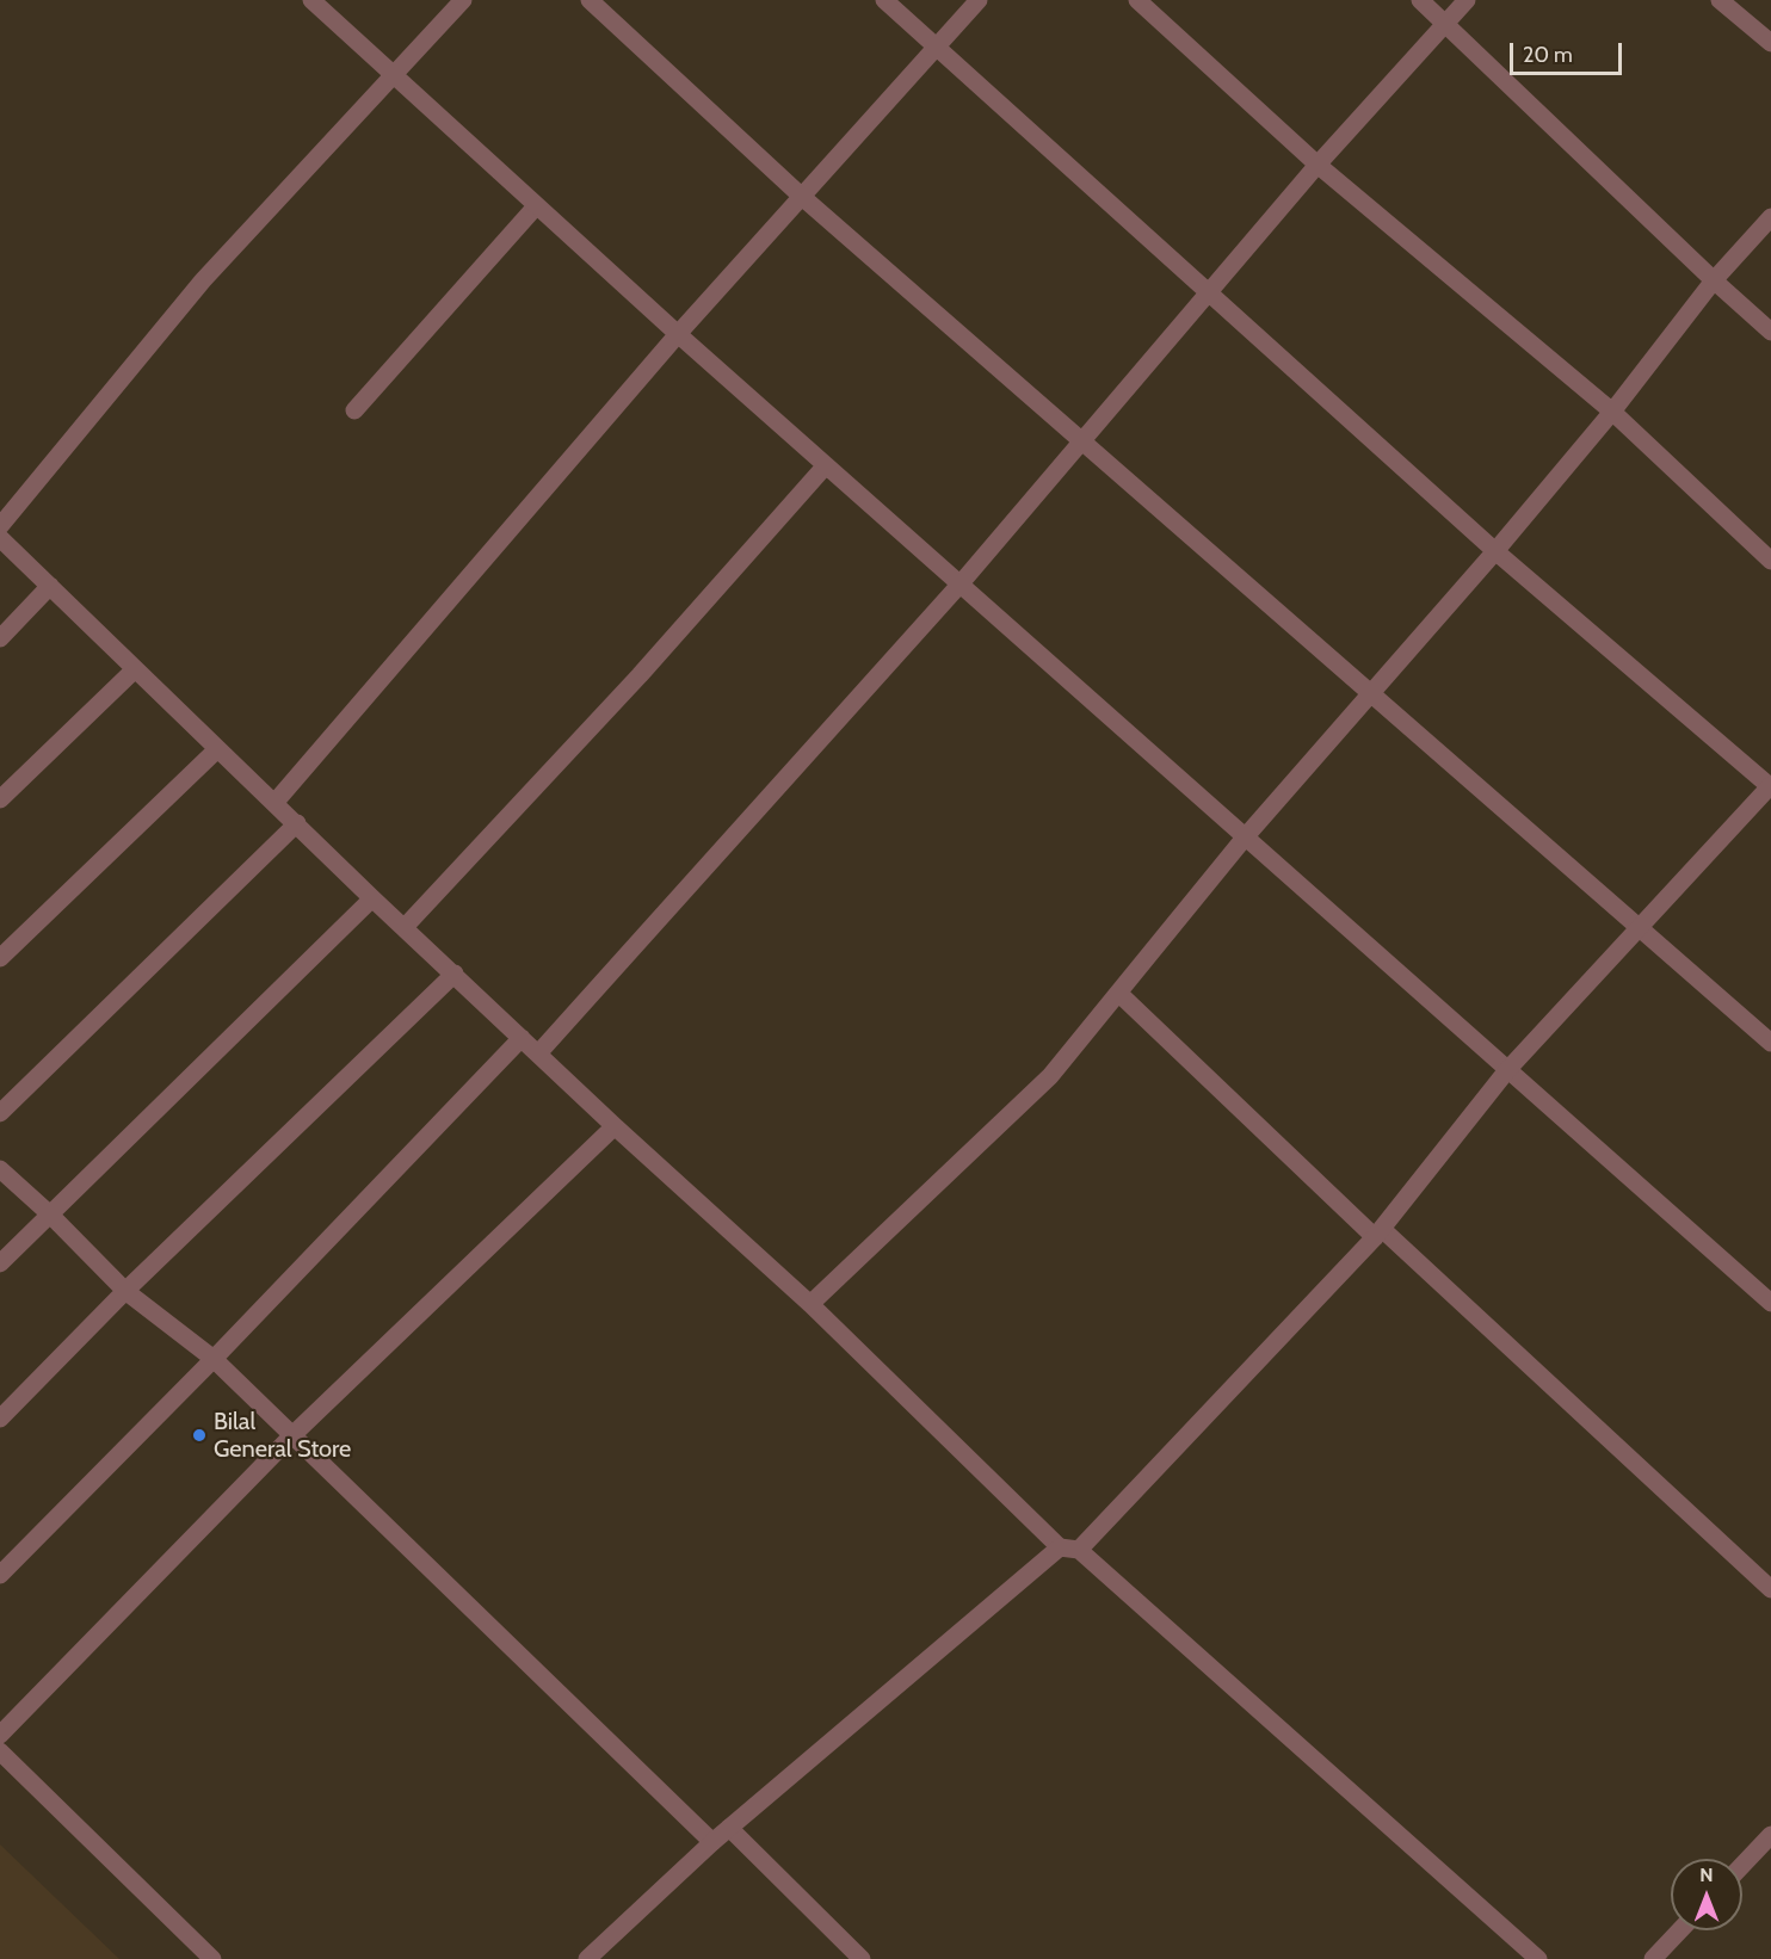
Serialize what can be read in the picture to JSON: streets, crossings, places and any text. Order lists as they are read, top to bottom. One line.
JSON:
{"places":["Bilal General Store"],"scale_bar":"20 m","north":"top"}
